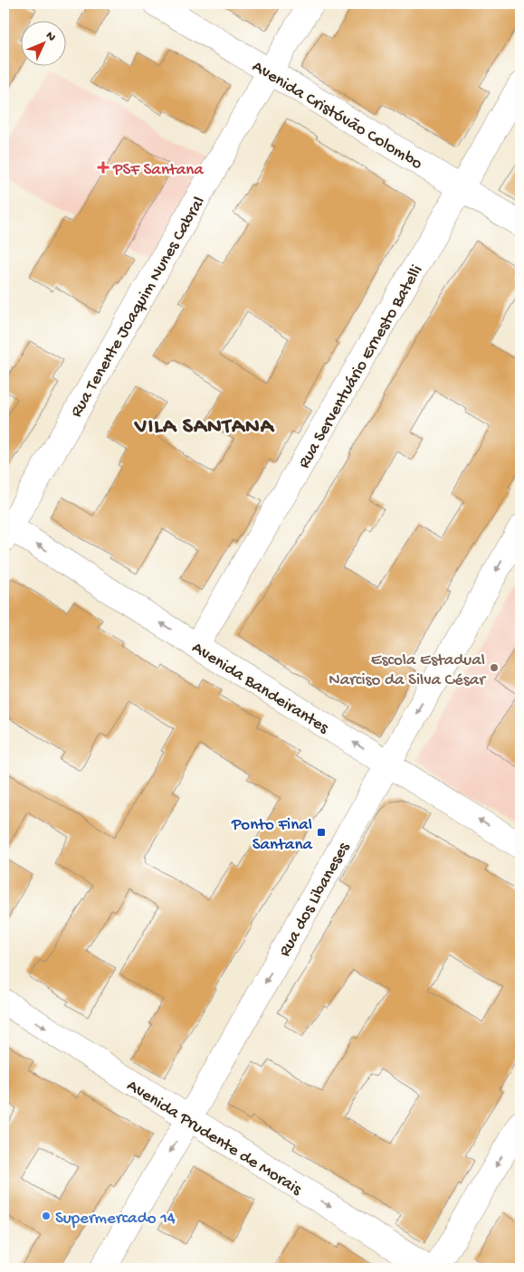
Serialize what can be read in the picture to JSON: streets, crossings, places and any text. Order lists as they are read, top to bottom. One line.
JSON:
{"streets":{"street":["Avenida Cristóvão Colombo","Rua Tenente Joaquim Nunes Cabral","Rua Serventuário Ernesto Batelli","Avenida Bandeirantes","Rua dos Libaneses","Avenida Prudente de Morais"]},"crossings":[["Avenida Cristóvão Colombo","Rua Tenente Joaquim Nunes Cabral"],["Avenida Cristóvão Colombo","Rua Serventuário Ernesto Batelli"],["Rua Tenente Joaquim Nunes Cabral","Avenida Bandeirantes"],["Rua Serventuário Ernesto Batelli","Avenida Bandeirantes"],["Avenida Bandeirantes","Rua dos Libaneses"],["Rua dos Libaneses","Avenida Prudente de Morais"]],"one_way":["Avenida Bandeirantes","Rua dos Libaneses","Avenida Prudente de Morais"],"districts":["VILA SANTANA"],"places":{"health":["PSF Santana"],"other":["Escola Estadual Narciso da Silva César","Supermercado 14"],"transit":["Ponto Final Santana"]},"north":"top right"}
